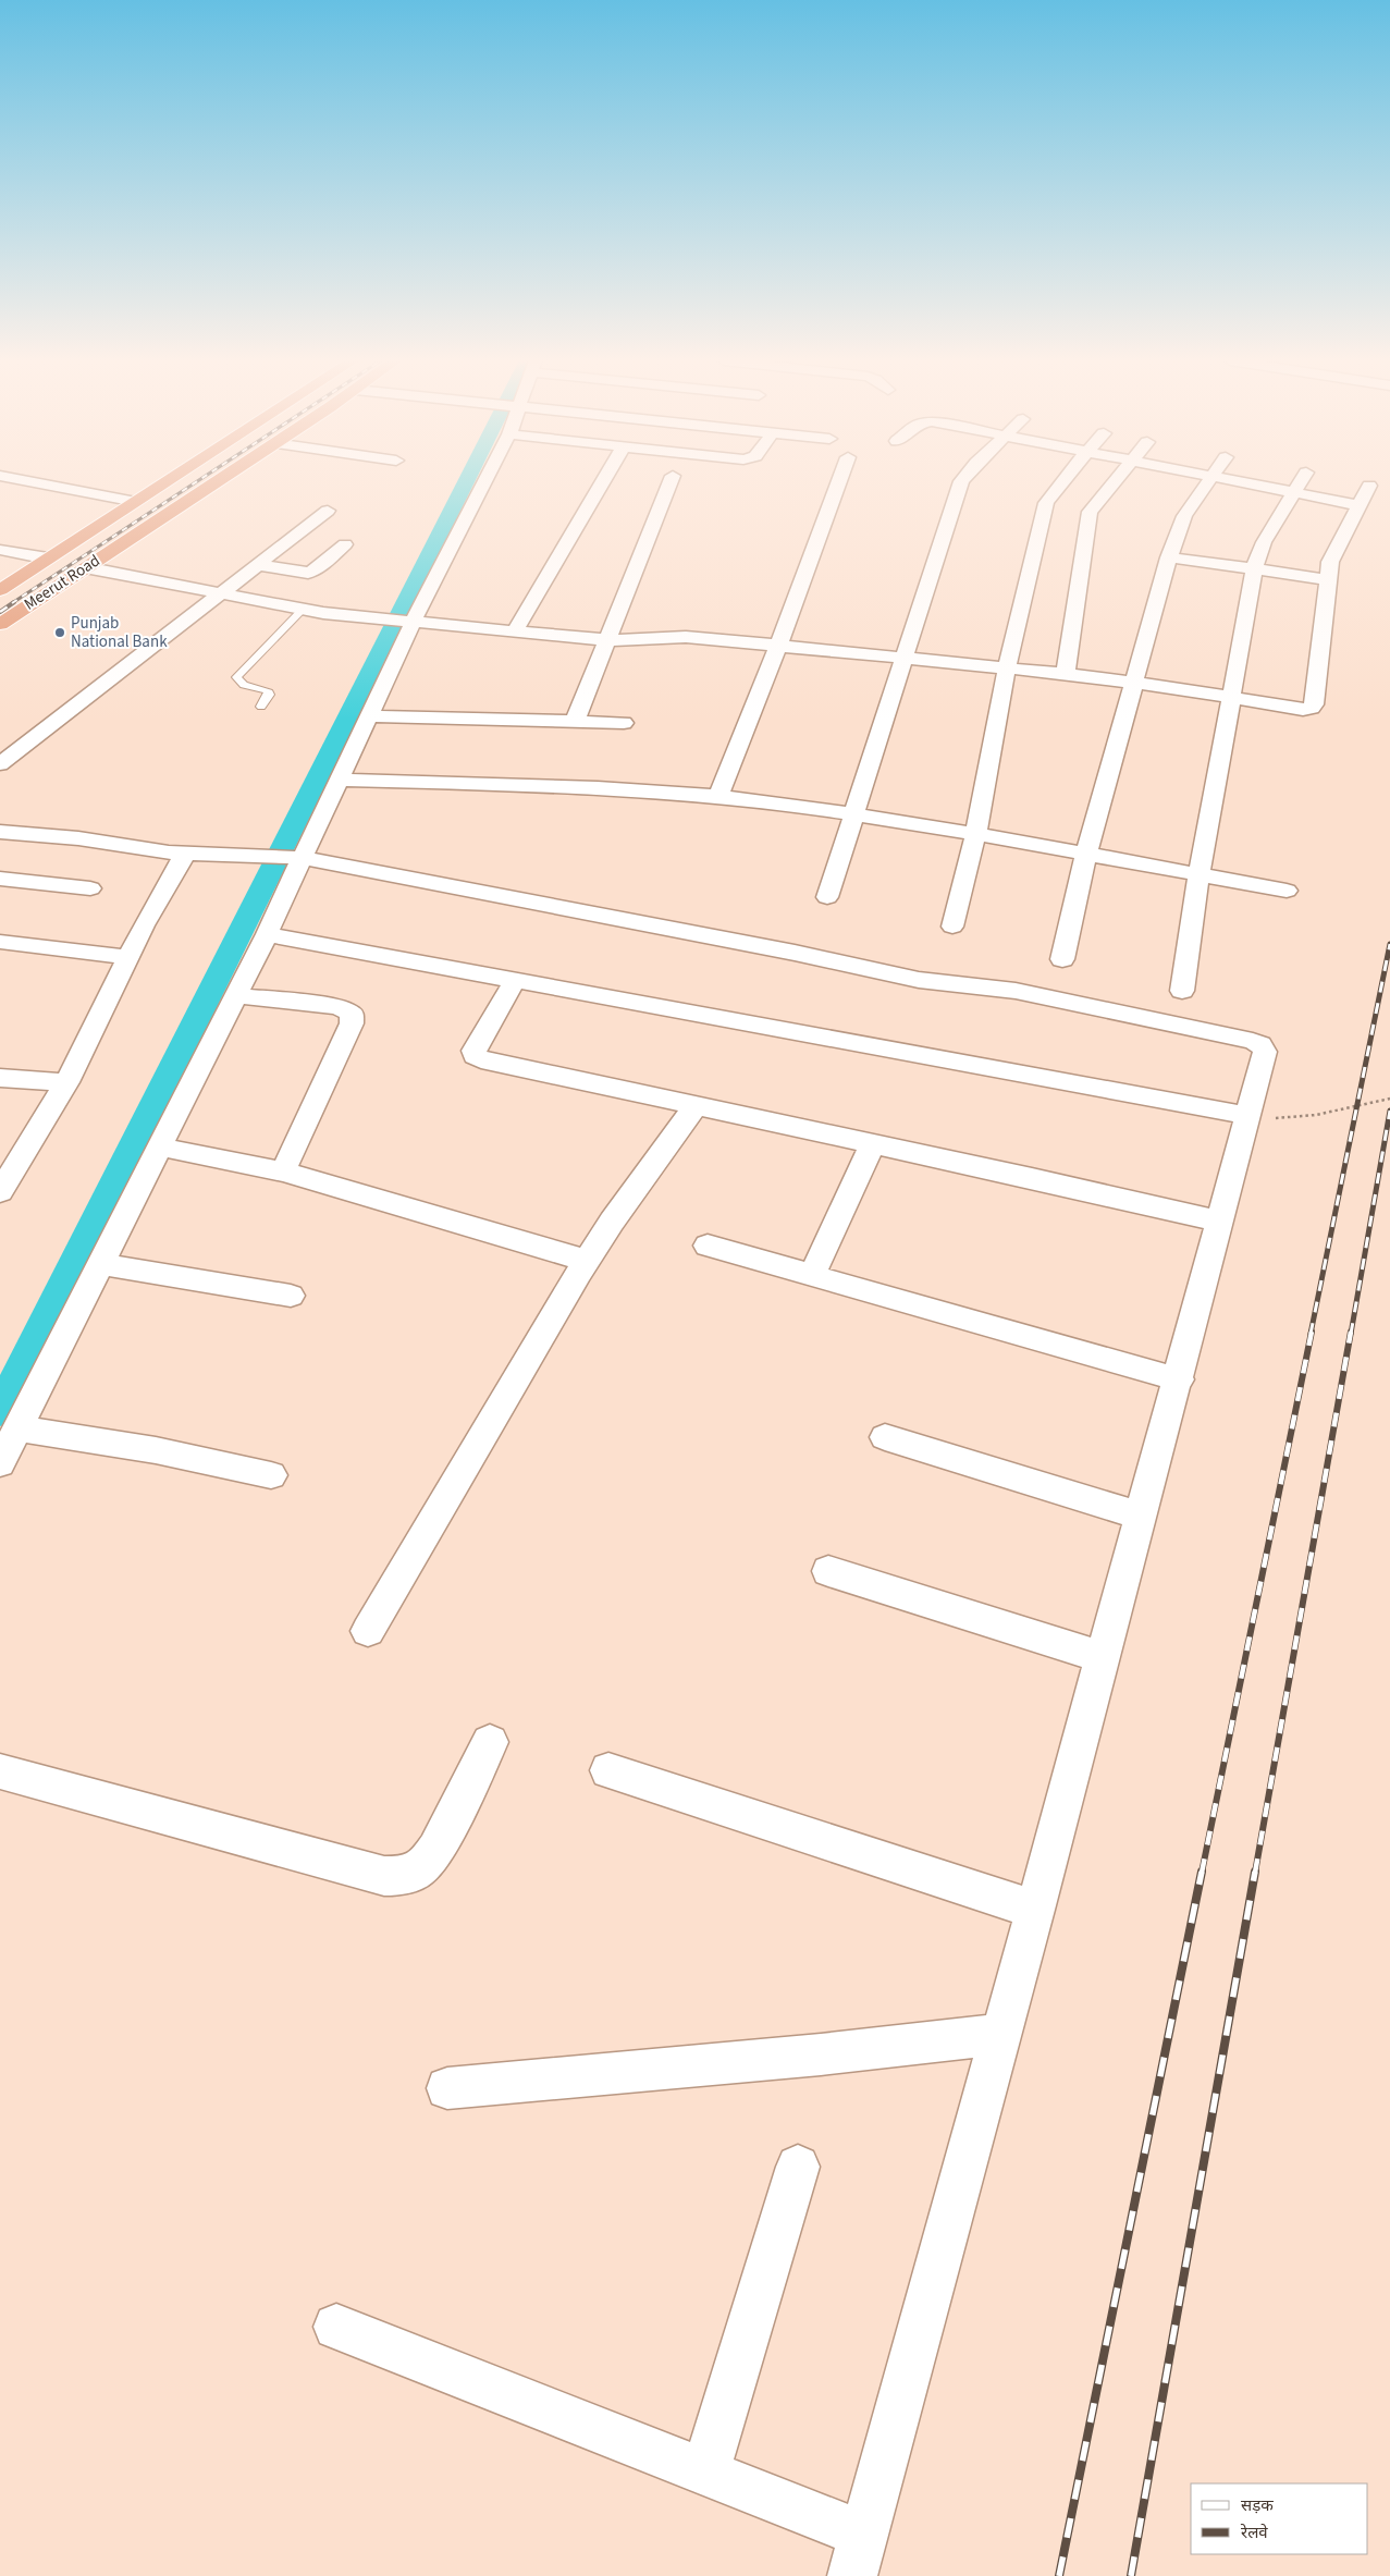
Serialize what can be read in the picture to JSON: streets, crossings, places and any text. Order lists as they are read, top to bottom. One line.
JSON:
{"streets":{"highway":["Meerut Road"]},"places":["Punjab National Bank"],"legend":["सड़क","रेलवे"]}
